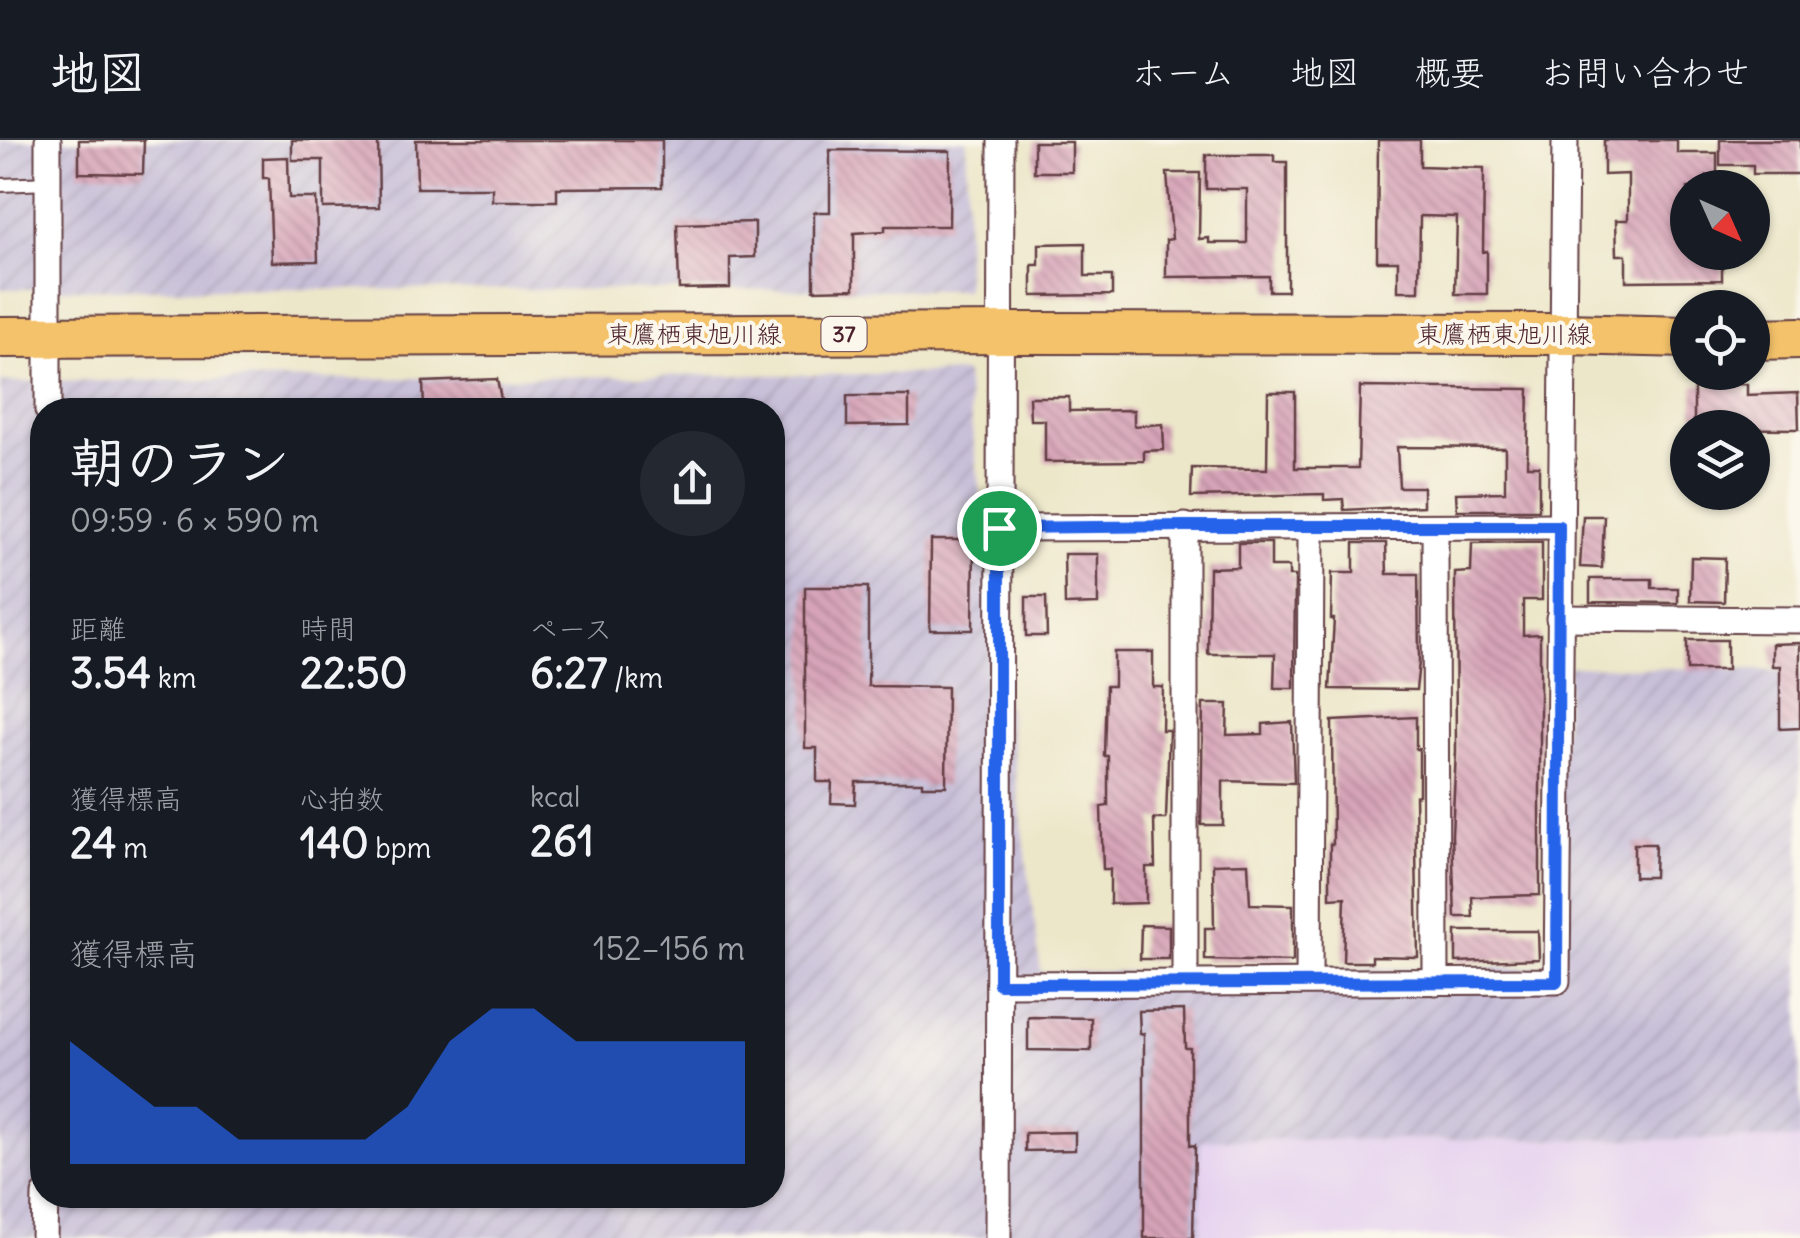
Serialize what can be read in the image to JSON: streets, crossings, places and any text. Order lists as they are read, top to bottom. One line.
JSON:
{"streets":{"main road":["東鷹栖東旭川線","37"]},"north":"bottom right","page":{"header":"地図","nav":["ホーム","地図","概要","お問い合わせ"],"heading":["朝のラン","09:59 · 6 × 590 m"],"stats":[["距離","3.54 km"],["時間","22:50"],["ペース","6:27 /km"],["獲得標高","24 m"],["心拍数","140 bpm"],["kcal","261"]],"chart":["獲得標高","152–156 m"]}}
